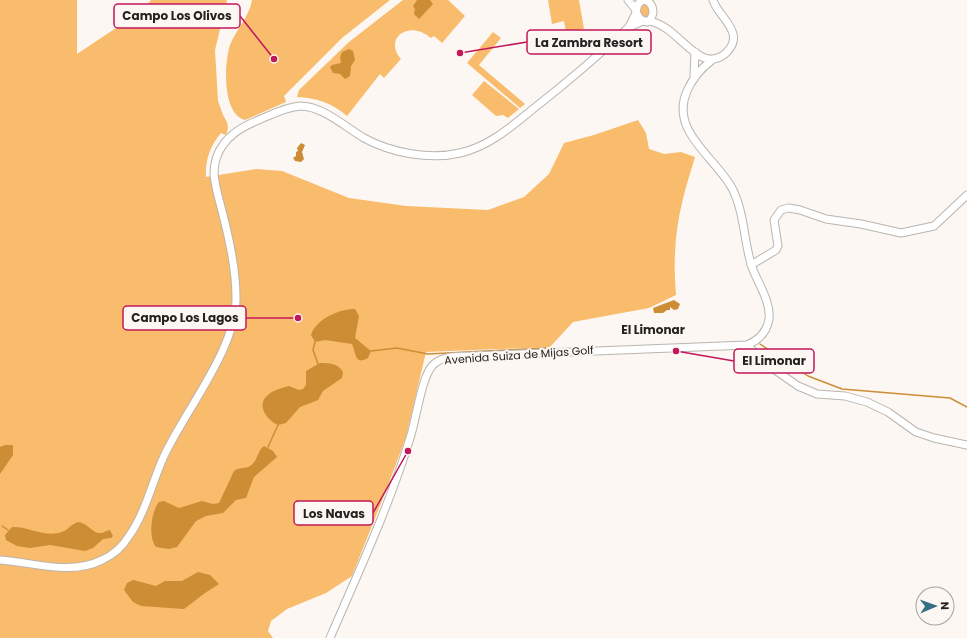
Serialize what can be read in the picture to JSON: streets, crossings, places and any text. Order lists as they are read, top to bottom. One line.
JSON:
{"streets":{"street":["Avenida Suiza de Mijas Golf"]},"districts":["El Limonar"],"places":["La Zambra Resort","Campo Los Olivos","Campo Los Lagos","El Limonar","Los Navas"],"north":"right"}
